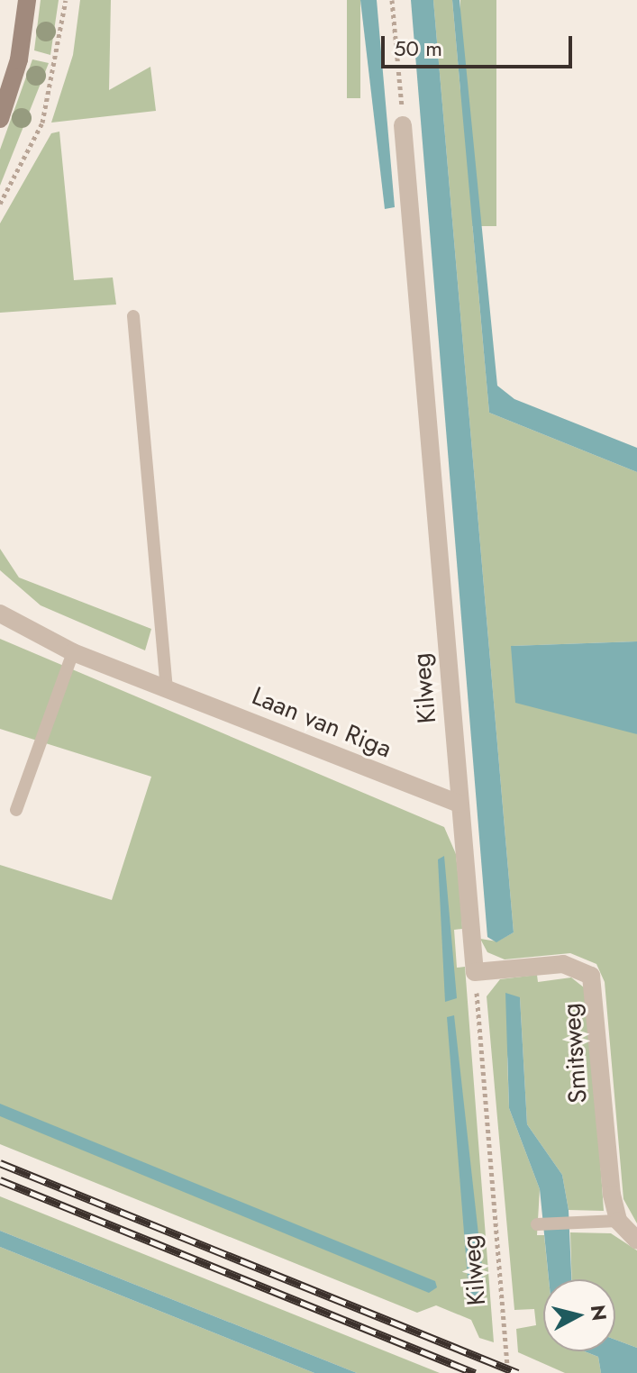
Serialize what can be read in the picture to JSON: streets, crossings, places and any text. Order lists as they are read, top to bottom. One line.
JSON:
{"streets":{"street":["Kilweg","Laan van Riga","Smitsweg"]},"crossings":[["Kilweg","Laan van Riga"],["Kilweg","Smitsweg"]],"scale_bar":"50 m","north":"right"}
